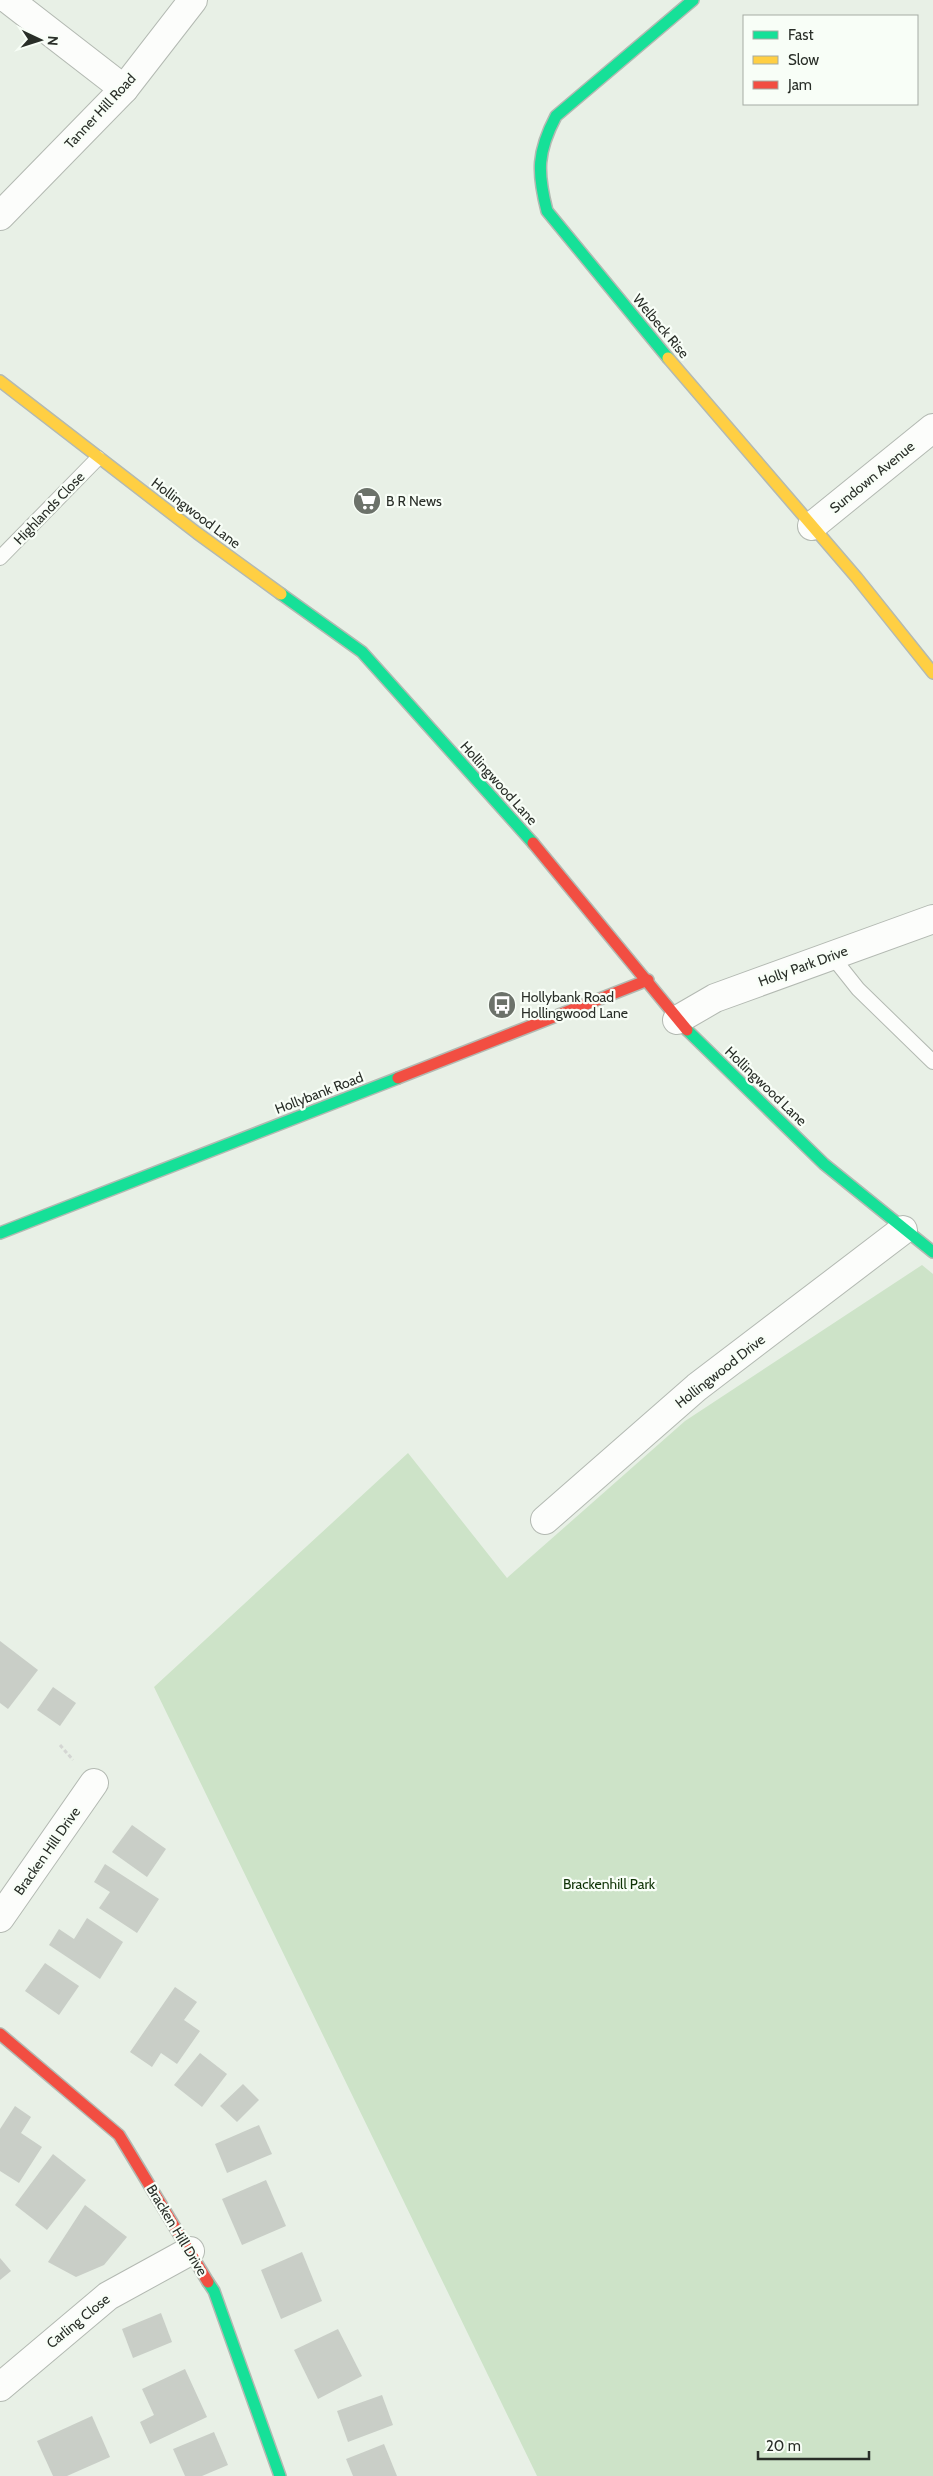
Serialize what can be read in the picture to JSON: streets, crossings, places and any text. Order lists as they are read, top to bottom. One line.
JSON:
{"streets":{"street":["Tanner Hill Road","Welbeck Rise","Sundown Avenue","Hollingwood Lane","Holly Park Drive","Hollybank Road","Hollingwood Drive","Bracken Hill Drive","Carling Close"],"lane":["Highlands Close"]},"crossings":[["Welbeck Rise","Sundown Avenue"],["Highlands Close","Hollingwood Lane"],["Hollingwood Lane","Holly Park Drive"],["Hollingwood Lane","Hollybank Road"],["Hollingwood Lane","Hollingwood Drive"],["Bracken Hill Drive","Carling Close"]],"parks":["Brackenhill Park"],"places":{"supermarket":["B R News"],"bus stop":["Hollybank Road Hollingwood Lane"]},"legend":["Fast","Slow","Jam"],"scale_bar":"20 m","north":"right"}
